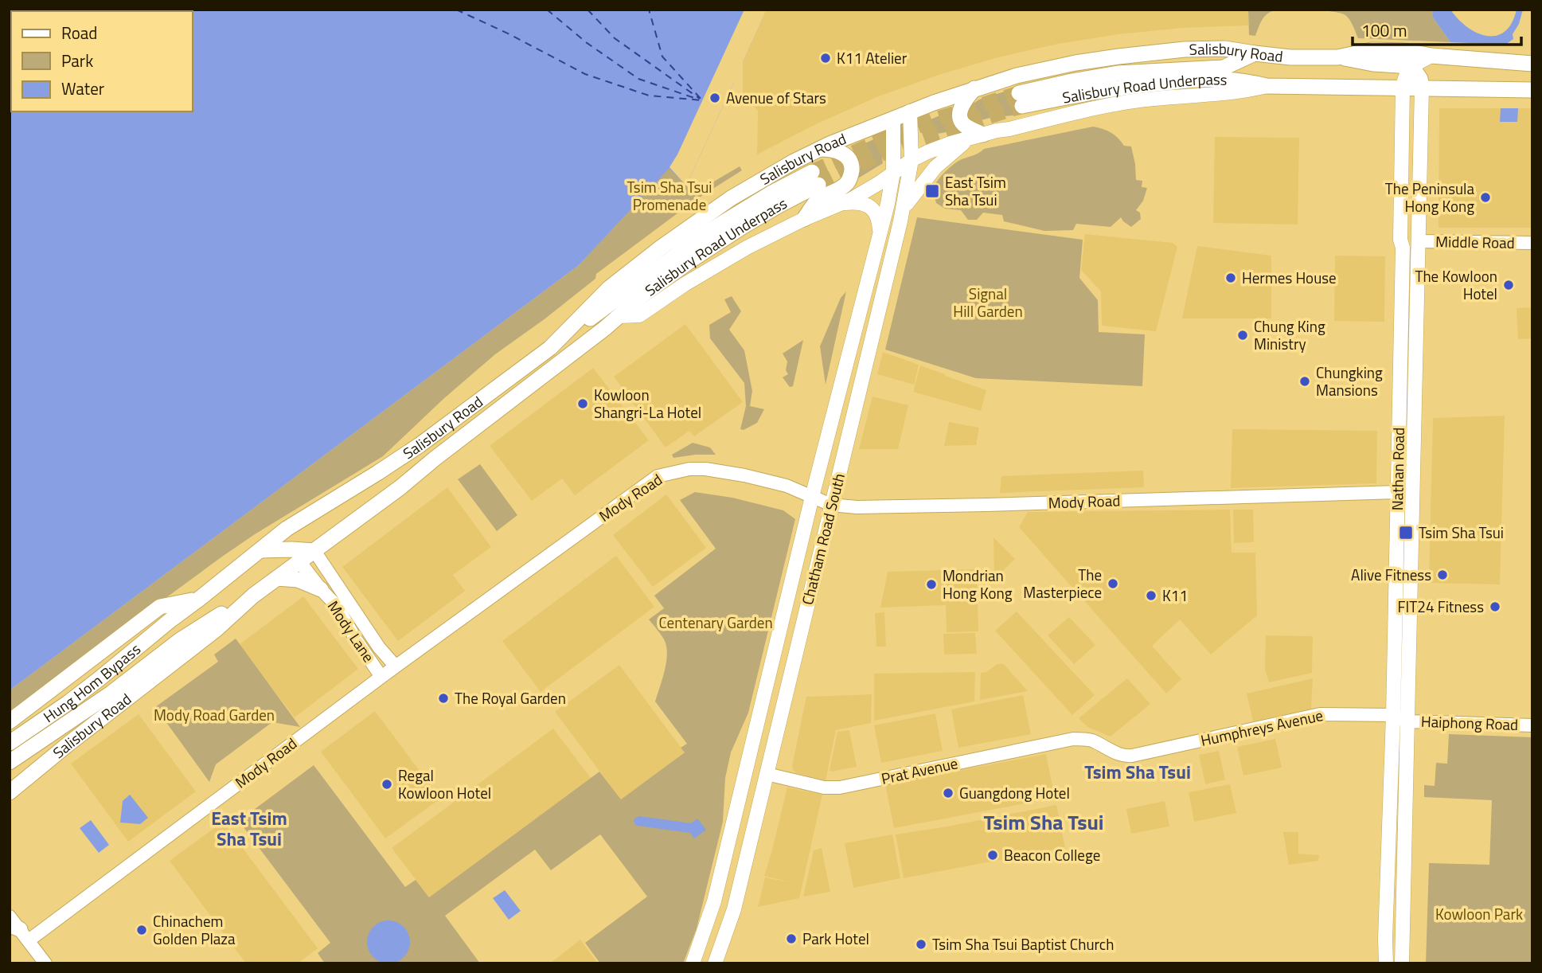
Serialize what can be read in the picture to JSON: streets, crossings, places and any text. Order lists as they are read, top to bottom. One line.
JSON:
{"streets":{"main road":["Salisbury Road","Salisbury Road Underpass","Nathan Road","Chatham Road South","Hung Hom Bypass"],"street":["Middle Road","Mody Road","Mody Lane","Haiphong Road","Humphreys Avenue","Prat Avenue"]},"crossings":[["Salisbury Road","Salisbury Road Underpass"],["Salisbury Road","Nathan Road"],["Salisbury Road","Chatham Road South"],["Salisbury Road","Mody Lane"],["Salisbury Road","Hung Hom Bypass"],["Middle Road","Nathan Road"],["Nathan Road","Mody Road"],["Nathan Road","Haiphong Road"],["Nathan Road","Humphreys Avenue"],["Mody Road","Chatham Road South"],["Mody Road","Mody Lane"],["Chatham Road South","Prat Avenue"],["Haiphong Road","Humphreys Avenue"],["Humphreys Avenue","Prat Avenue"]],"districts":["Tsim Sha Tsui","East Tsim Sha Tsui","Tsim Sha Tsui"],"parks":["Tsim Sha Tsui Promenade","Signal Hill Garden","Centenary Garden","Mody Road Garden","Kowloon Park"],"places":{"other":["K11 Atelier","Avenue of Stars","The Peninsula Hong Kong","Hermes House","The Kowloon Hotel","Chung King Ministry","Chungking Mansions","Kowloon Shangri-La Hotel","Alive Fitness","The Masterpiece","Mondrian Hong Kong","K11","FIT24 Fitness","The Royal Garden","Regal Kowloon Hotel","Guangdong Hotel","Beacon College","Chinachem Golden Plaza","Park Hotel","Tsim Sha Tsui Baptist Church"],"transit":["East Tsim Sha Tsui","Tsim Sha Tsui"]},"legend":["Road","Park","Water"],"scale_bar":"100 m"}
